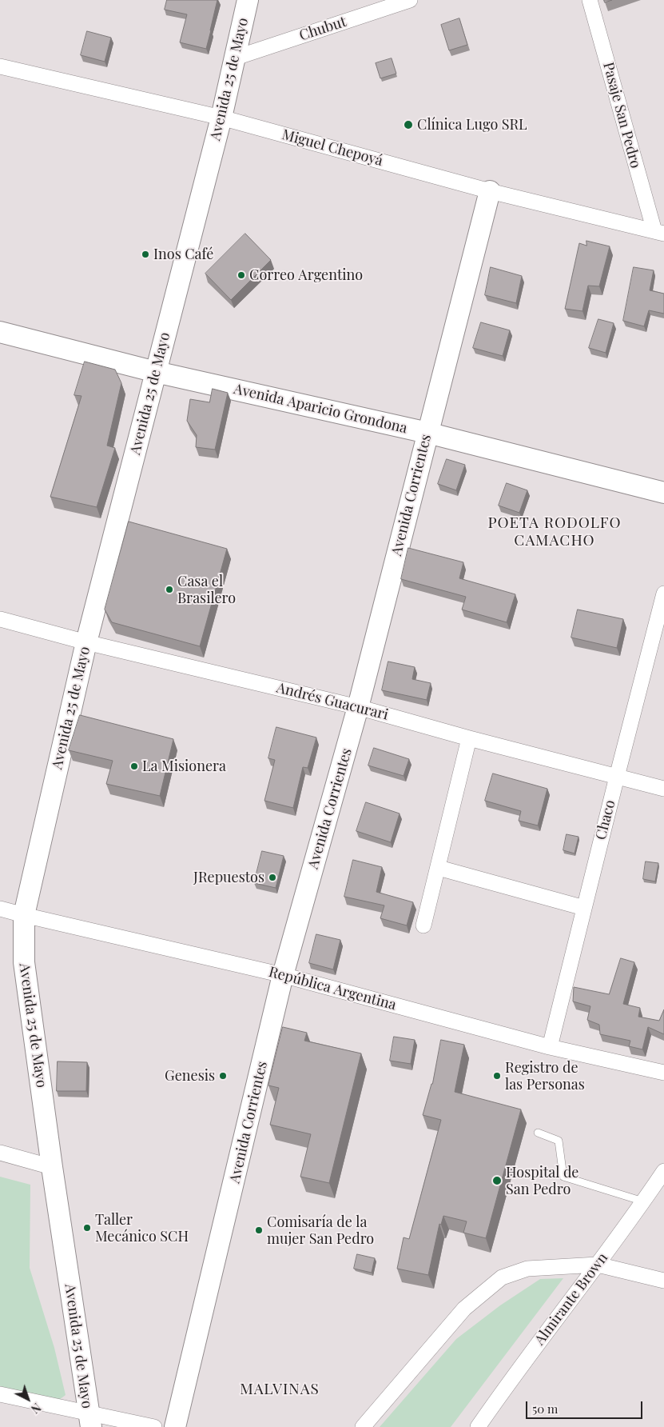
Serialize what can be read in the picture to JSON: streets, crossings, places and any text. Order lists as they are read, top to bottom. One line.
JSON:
{"streets":{"main road":["Avenida 25 de Mayo","Avenida Aparicio Grondona","Avenida Corrientes"],"street":["Chubut","Pasaje San Pedro","Miguel Chepoyá","Andrés Guacurari","Chaco","República Argentina","Almirante Brown"]},"crossings":[["Chubut","Avenida 25 de Mayo"],["Avenida 25 de Mayo","Miguel Chepoyá"],["Avenida 25 de Mayo","Avenida Aparicio Grondona"],["Avenida 25 de Mayo","Andrés Guacurari"],["Avenida 25 de Mayo","República Argentina"],["Pasaje San Pedro","Miguel Chepoyá"],["Miguel Chepoyá","Avenida Corrientes"],["Avenida Aparicio Grondona","Avenida Corrientes"],["Avenida Corrientes","Andrés Guacurari"],["Avenida Corrientes","República Argentina"],["Andrés Guacurari","Chaco"],["Chaco","República Argentina"]],"districts":["POETA RODOLFO CAMACHO","MALVINAS"],"places":["Clínica Lugo SRL","Inos Café","Correo Argentino","Casa el Brasilero","La Misionera","JRepuestos","Genesis","Registro de las Personas","Hospital de San Pedro","Taller Mecánico SCH","Comisaría de la mujer San Pedro"],"scale_bar":"50 m","north":"bottom right"}
